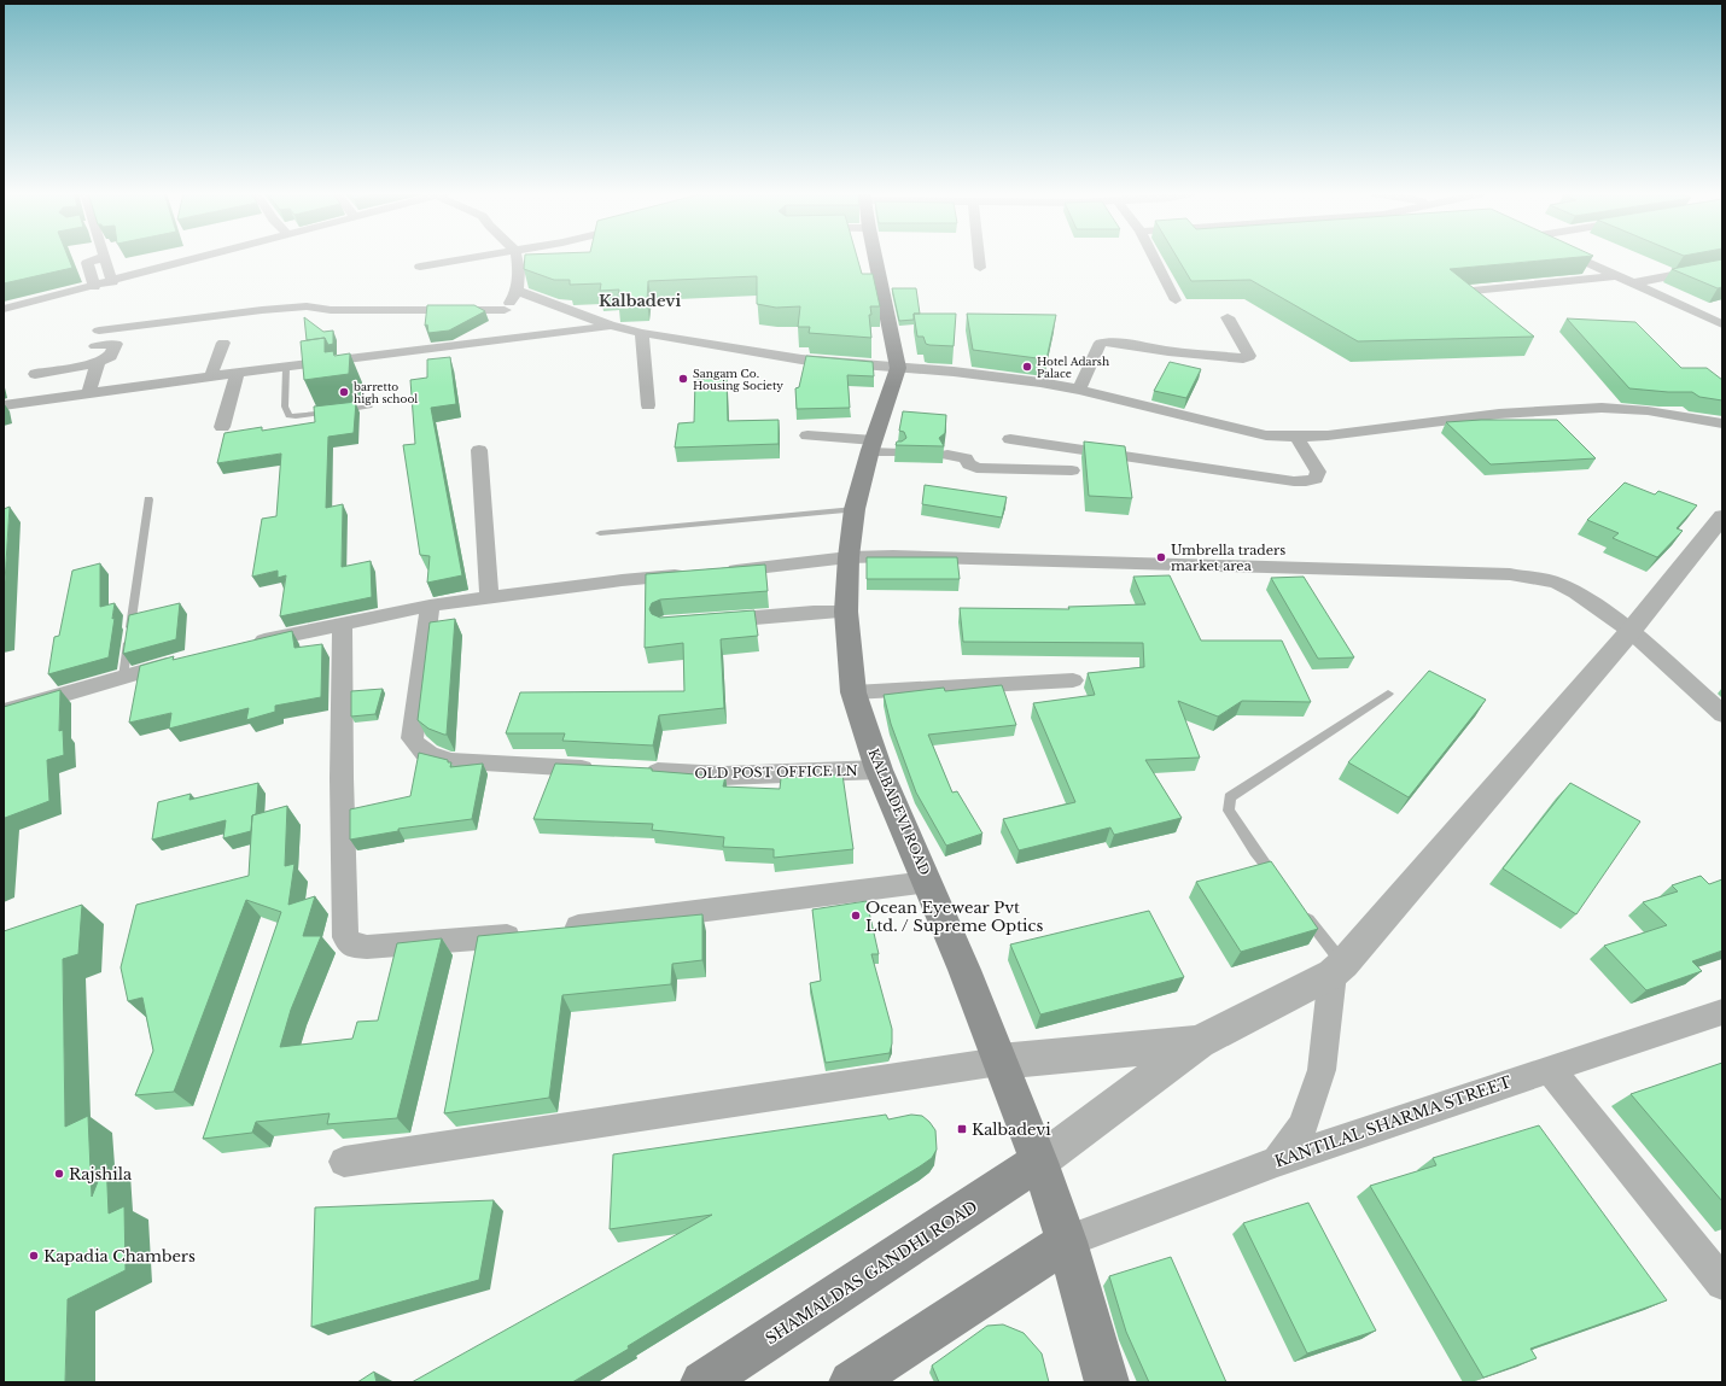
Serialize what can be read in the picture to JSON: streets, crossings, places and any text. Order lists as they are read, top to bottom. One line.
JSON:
{"streets":{"main road":["KALBADEVI ROAD","SHAMALDAS GANDHI ROAD"],"street":["OLD POST OFFICE LN","KANTILAL SHARMA STREET"]},"crossings":[["OLD POST OFFICE LN","KALBADEVI ROAD"],["KALBADEVI ROAD","KANTILAL SHARMA STREET"],["KALBADEVI ROAD","SHAMALDAS GANDHI ROAD"]],"districts":["Kalbadevi"],"places":{"other":["Hotel Adarsh Palace","Sangam Co. Housing Society","barretto high school","Umbrella traders market area","Ocean Eyewear Pvt Ltd. / Supreme Optics","Rajshila","Kapadia Chambers"],"transit":["Kalbadevi"]}}
